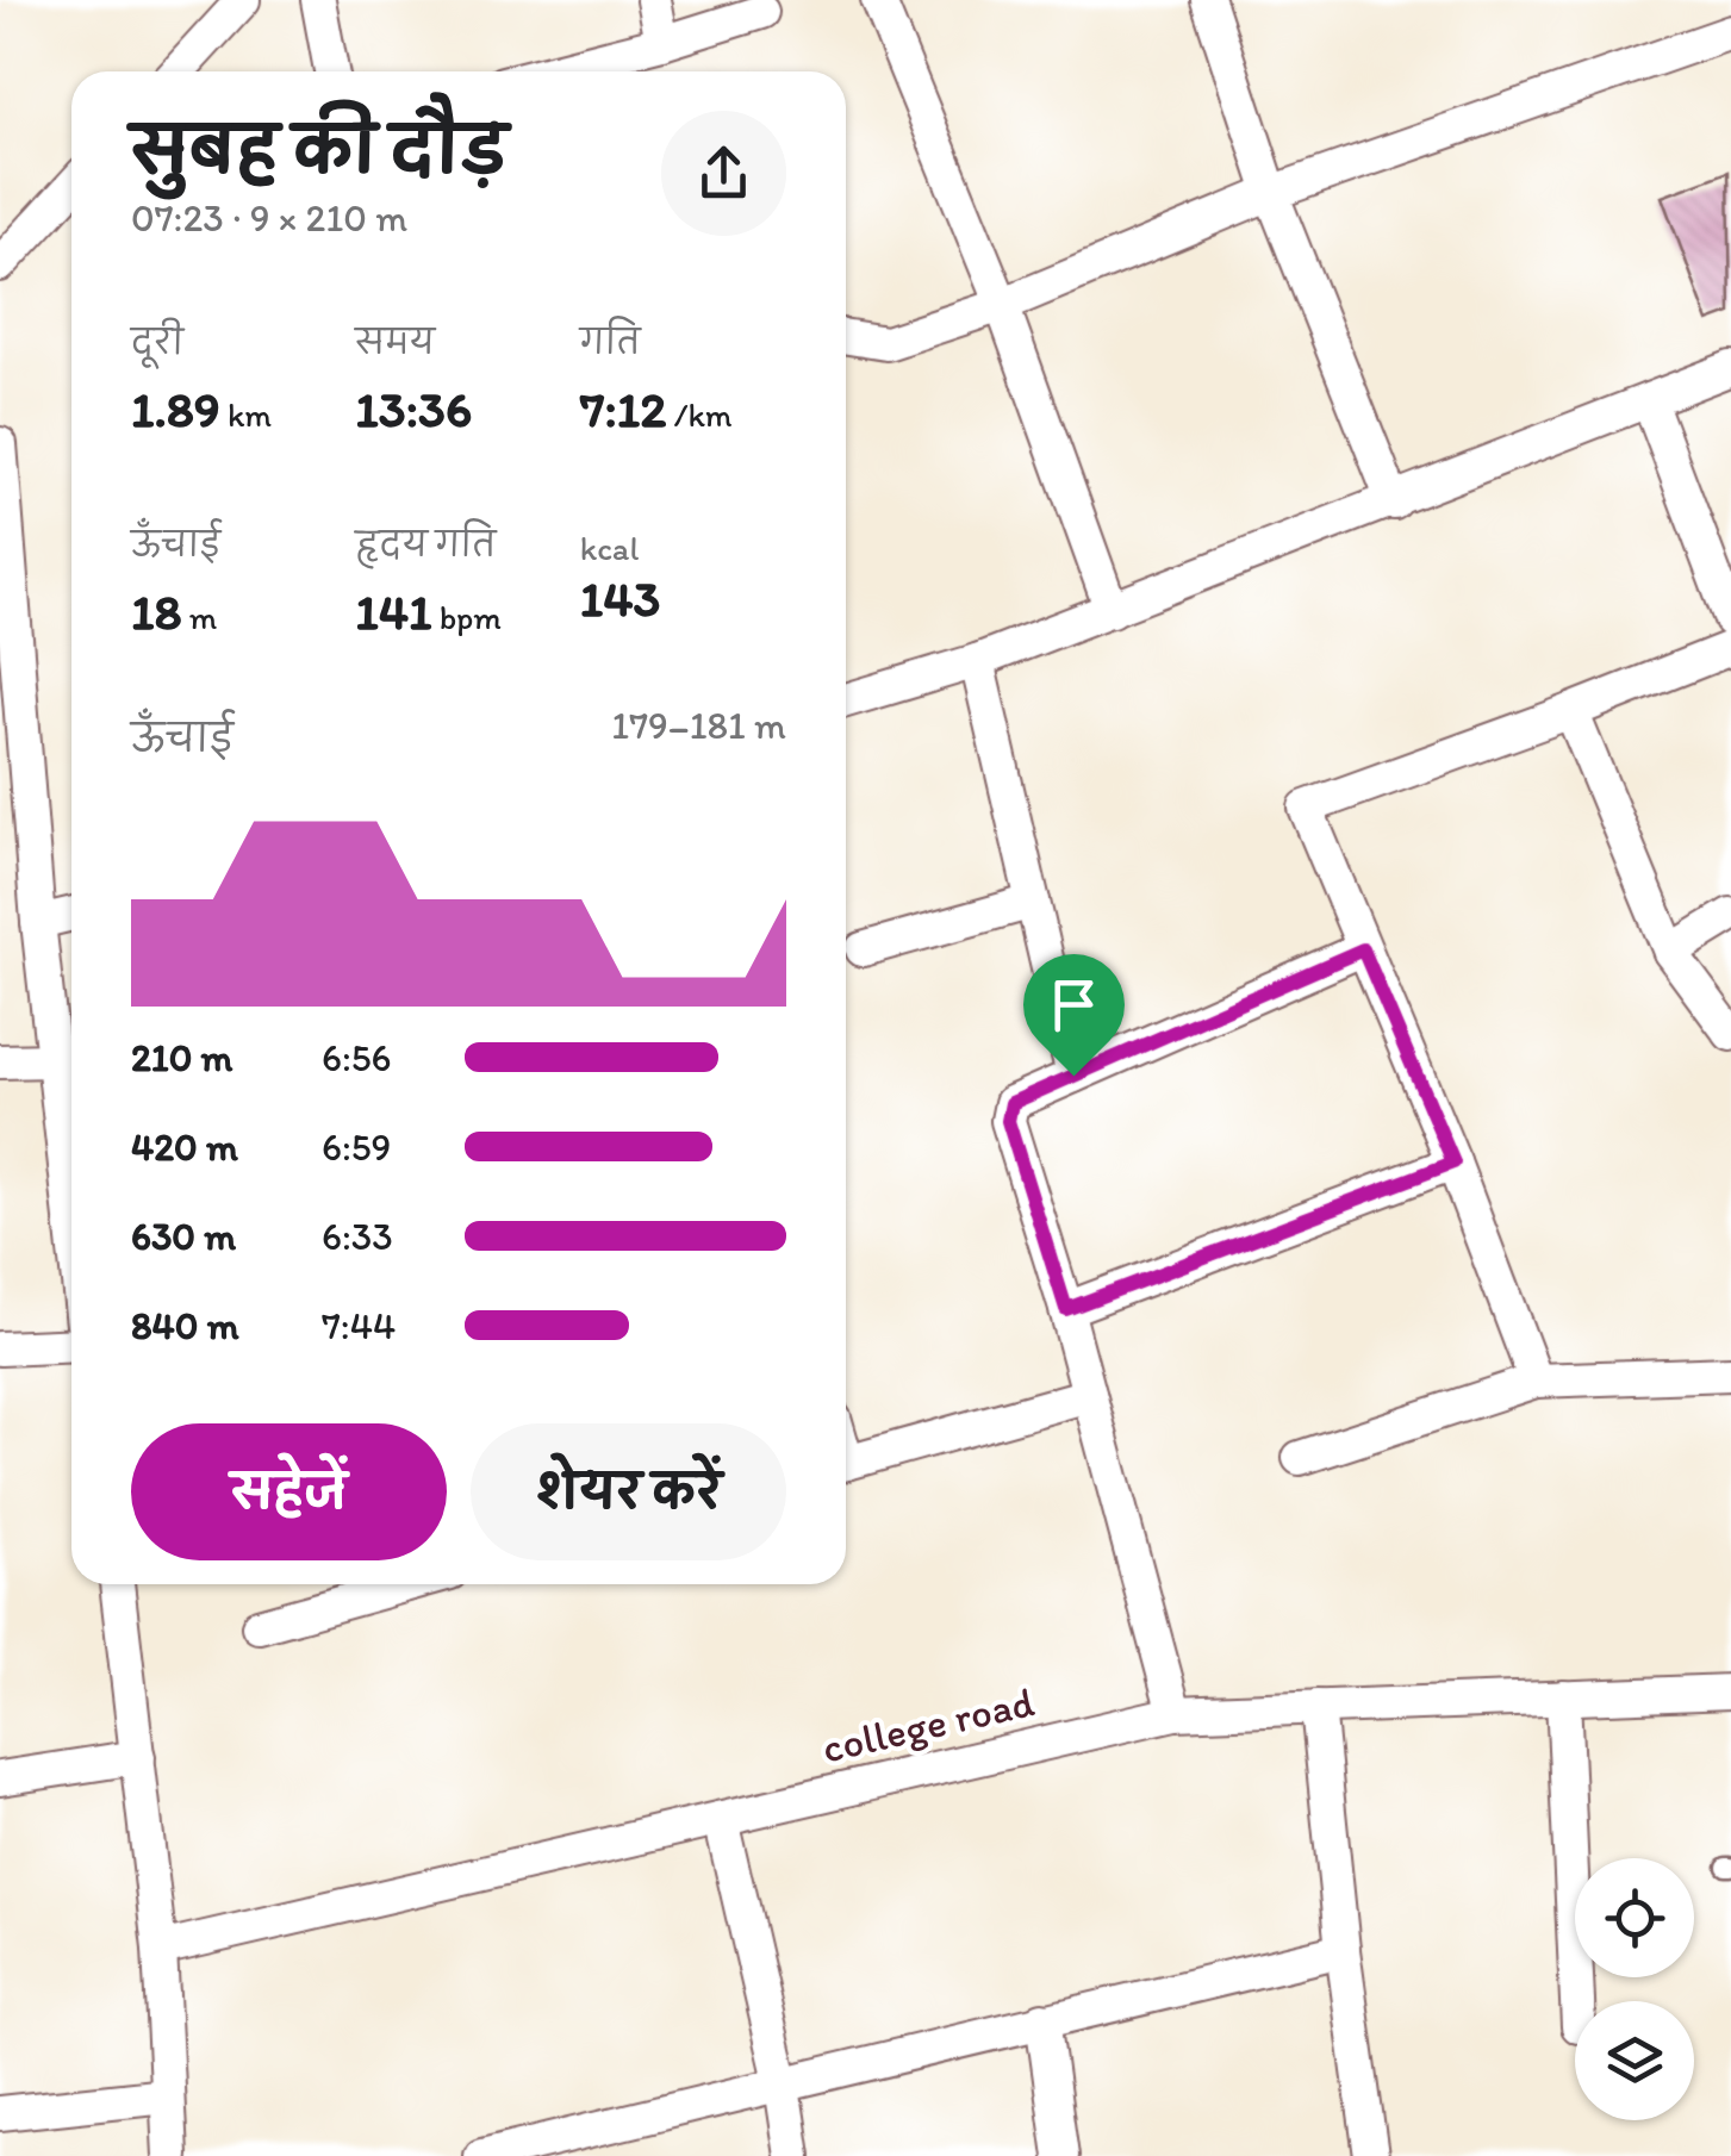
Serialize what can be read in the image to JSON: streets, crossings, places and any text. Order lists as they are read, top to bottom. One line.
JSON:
{"streets":{"street":["college road"]},"page":{"heading":["सुबह की दौड़","07:23 · 9 × 210 m"],"stats":[["दूरी","1.89 km"],["समय","13:36"],["गति","7:12 /km"],["ऊँचाई","18 m"],["हृदय गति","141 bpm"],["kcal","143"]],"chart":["ऊँचाई","179–181 m"],"list":[{"name":"210 m","note":"6:56"},{"name":"420 m","note":"6:59"},{"name":"630 m","note":"6:33"},{"name":"840 m","note":"7:44"}],"buttons":["सहेजें","शेयर करें"]}}
